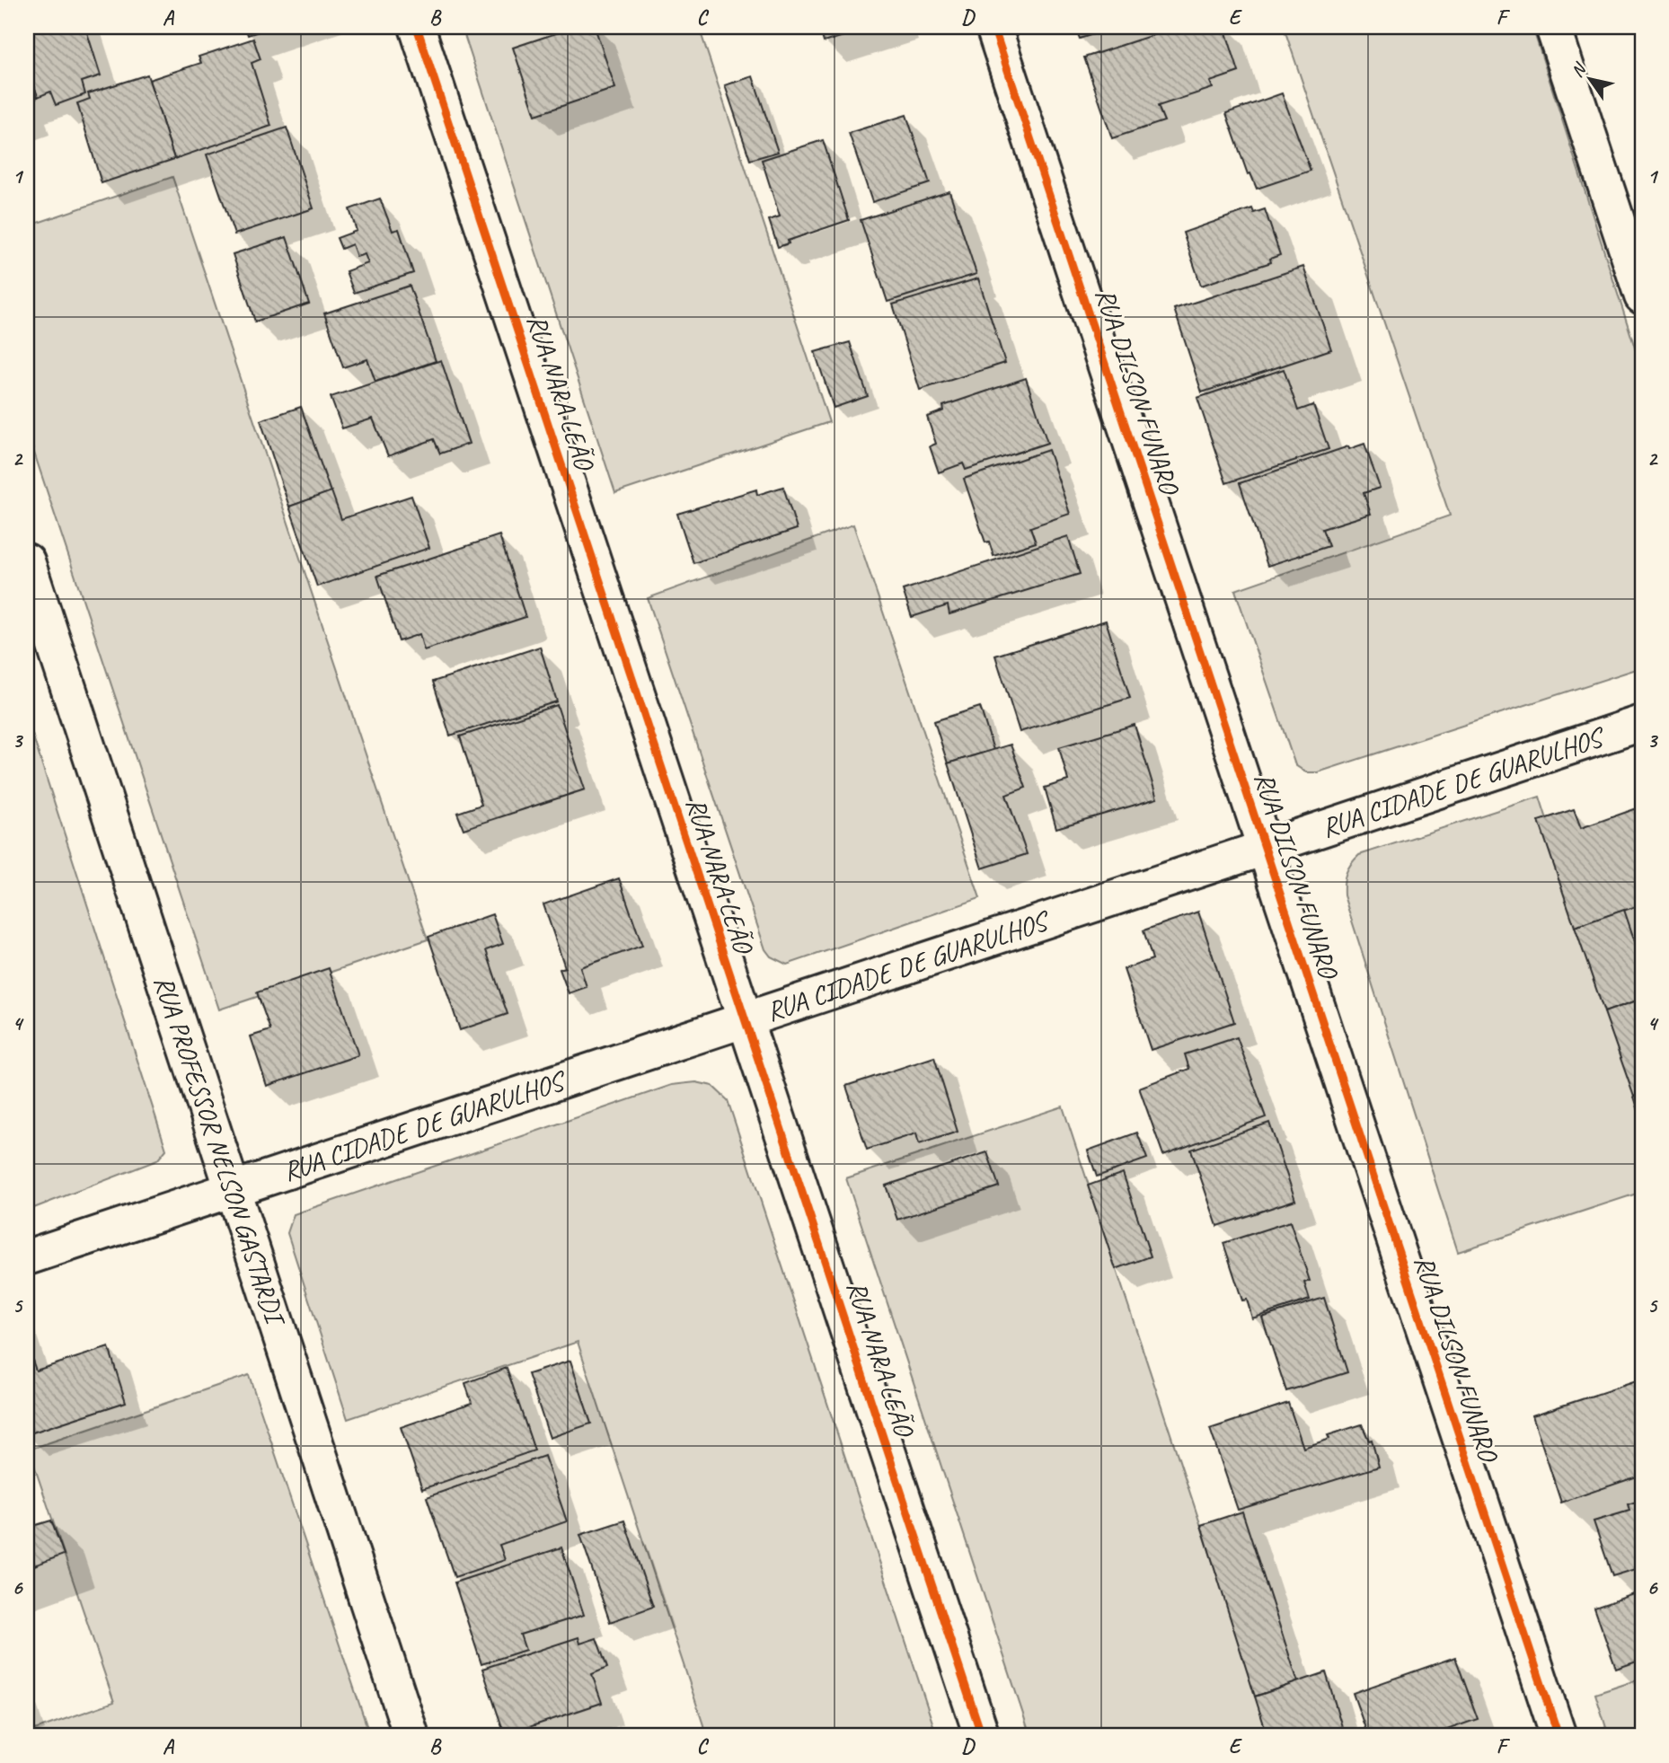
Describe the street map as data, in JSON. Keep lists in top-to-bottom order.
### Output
{
  "streets": {
    "street": [
      "RUA DILSON FUNARO",
      "RUA NARA LEÃO",
      "RUA CIDADE DE GUARULHOS",
      "RUA PROFESSOR NELSON GASTARDI"
    ]
  },
  "crossings": [
    ["RUA DILSON FUNARO", "RUA CIDADE DE GUARULHOS"],
    ["RUA NARA LEÃO", "RUA CIDADE DE GUARULHOS"],
    ["RUA CIDADE DE GUARULHOS", "RUA PROFESSOR NELSON GASTARDI"]
  ],
  "north": "top left",
  "grid": {
    "columns": [
      "A",
      "B",
      "C",
      "D",
      "E",
      "F"
    ],
    "rows": [
      "1",
      "2",
      "3",
      "4",
      "5",
      "6"
    ]
  }
}
